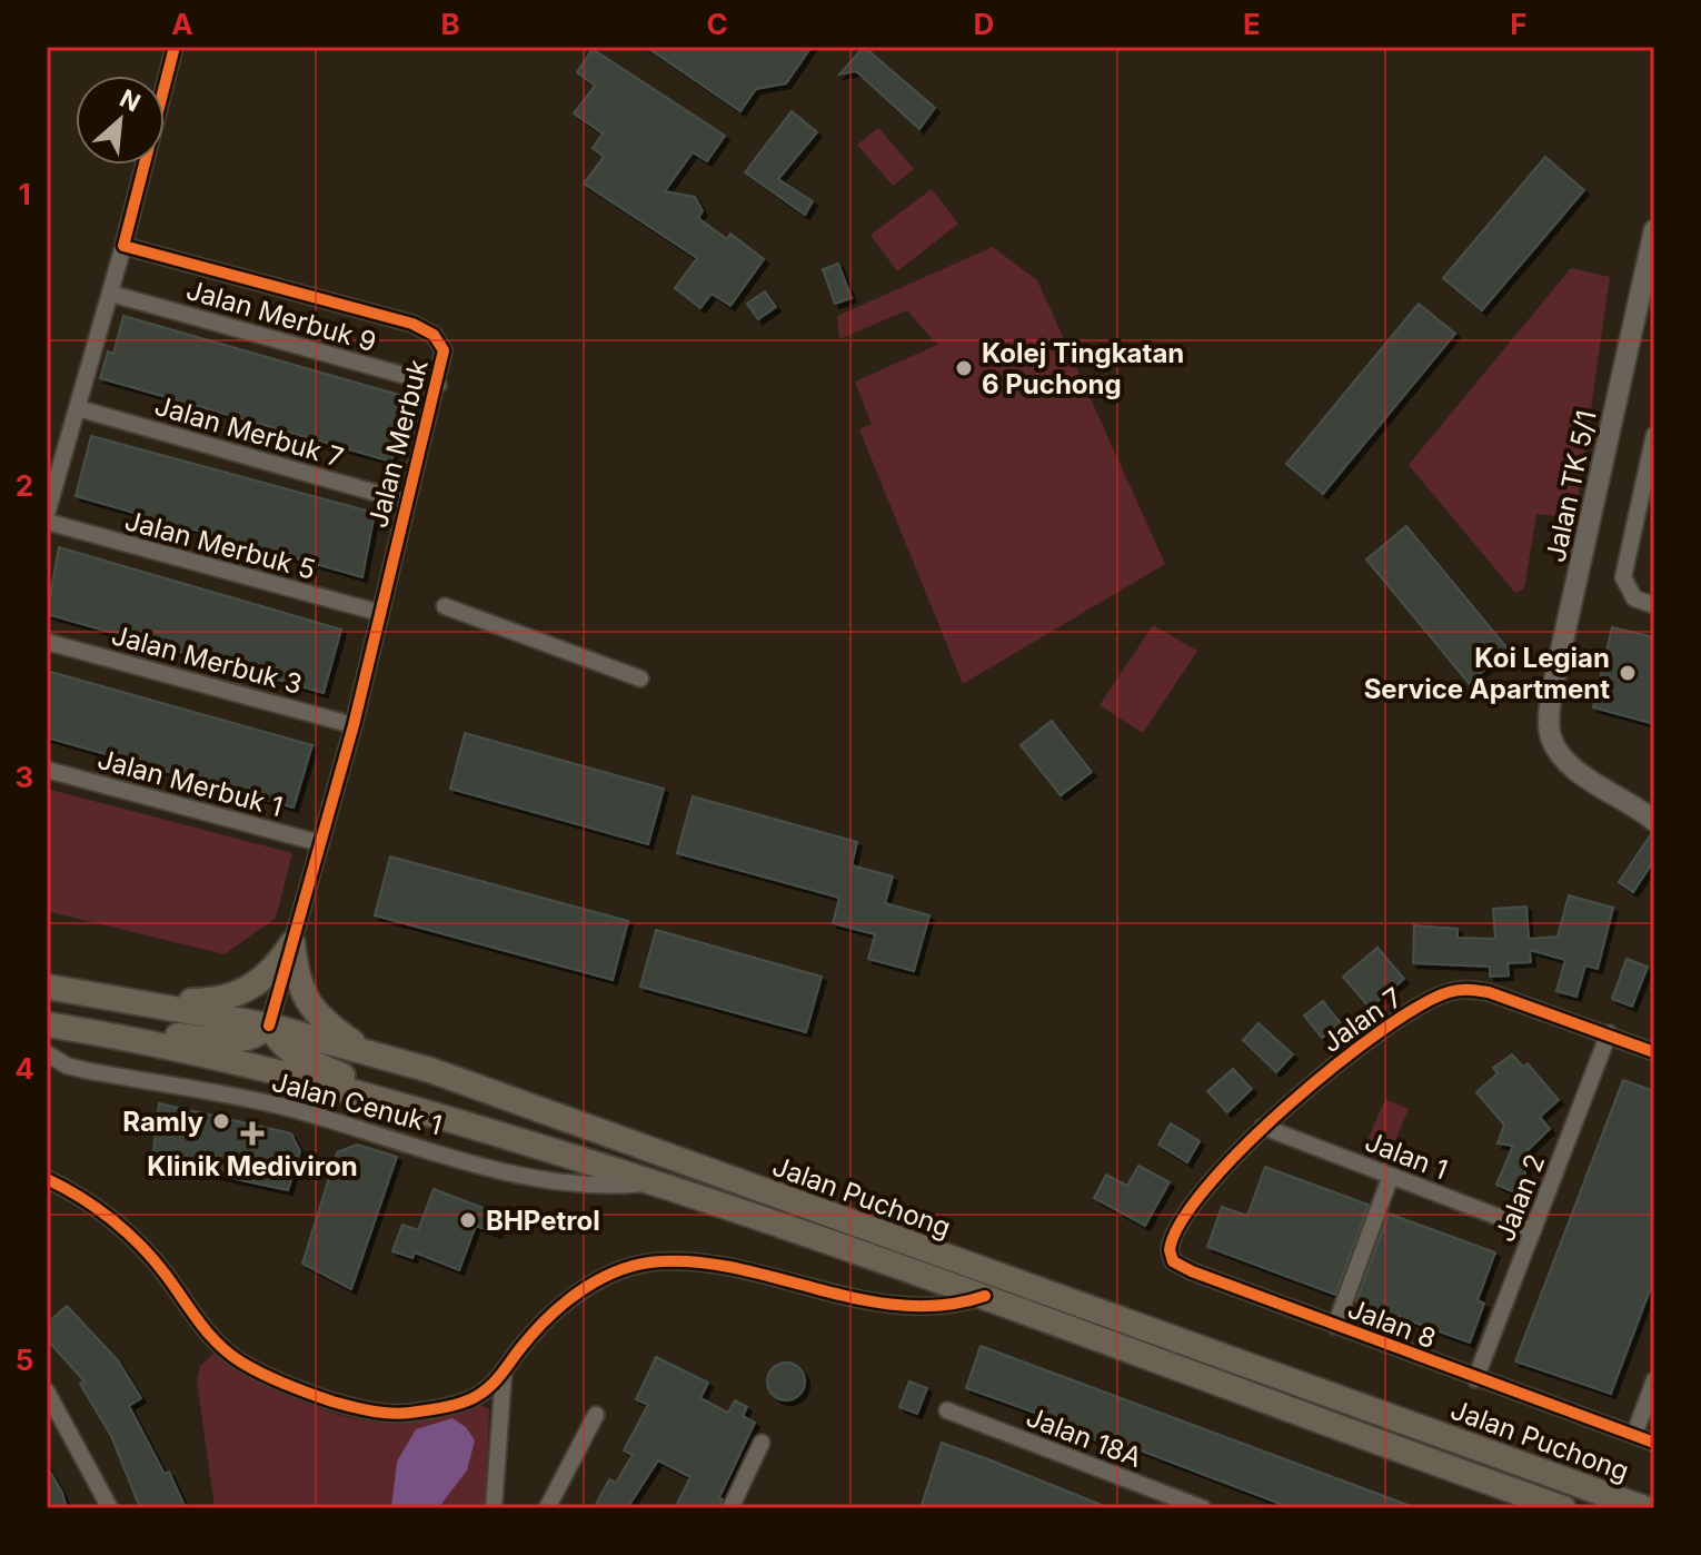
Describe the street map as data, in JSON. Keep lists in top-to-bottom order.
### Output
{
  "streets": {
    "main road": ["Jalan Puchong"],
    "street": [
      "Jalan Merbuk 9",
      "Jalan Merbuk 7",
      "Jalan Merbuk",
      "Jalan TK 5/1",
      "Jalan Merbuk 5",
      "Jalan Merbuk 3",
      "Jalan Merbuk 1",
      "Jalan 7",
      "Jalan Cenuk 1",
      "Jalan 1",
      "Jalan 2",
      "Jalan 8",
      "Jalan 18A"
    ]
  },
  "crossings": [
    ["Jalan Merbuk 9", "Jalan Merbuk"],
    ["Jalan Merbuk 7", "Jalan Merbuk"],
    ["Jalan Merbuk", "Jalan Merbuk 5"],
    ["Jalan Merbuk", "Jalan Merbuk 3"],
    ["Jalan Merbuk", "Jalan Merbuk 1"],
    ["Jalan Merbuk", "Jalan Puchong"],
    ["Jalan 7", "Jalan 1"],
    ["Jalan 7", "Jalan 2"],
    ["Jalan 7", "Jalan 8"],
    ["Jalan Cenuk 1", "Jalan Puchong"],
    ["Jalan 1", "Jalan 2"],
    ["Jalan 2", "Jalan 8"]
  ],
  "places": {
    "other": [
      "Kolej Tingkatan 6 Puchong",
      "Koi Legian Service Apartment",
      "Ramly",
      "BHPetrol"
    ],
    "health": ["Klinik Mediviron"]
  },
  "north": "top right",
  "grid": {
    "columns": [
      "A",
      "B",
      "C",
      "D",
      "E",
      "F"
    ],
    "rows": [
      "1",
      "2",
      "3",
      "4",
      "5"
    ]
  }
}
